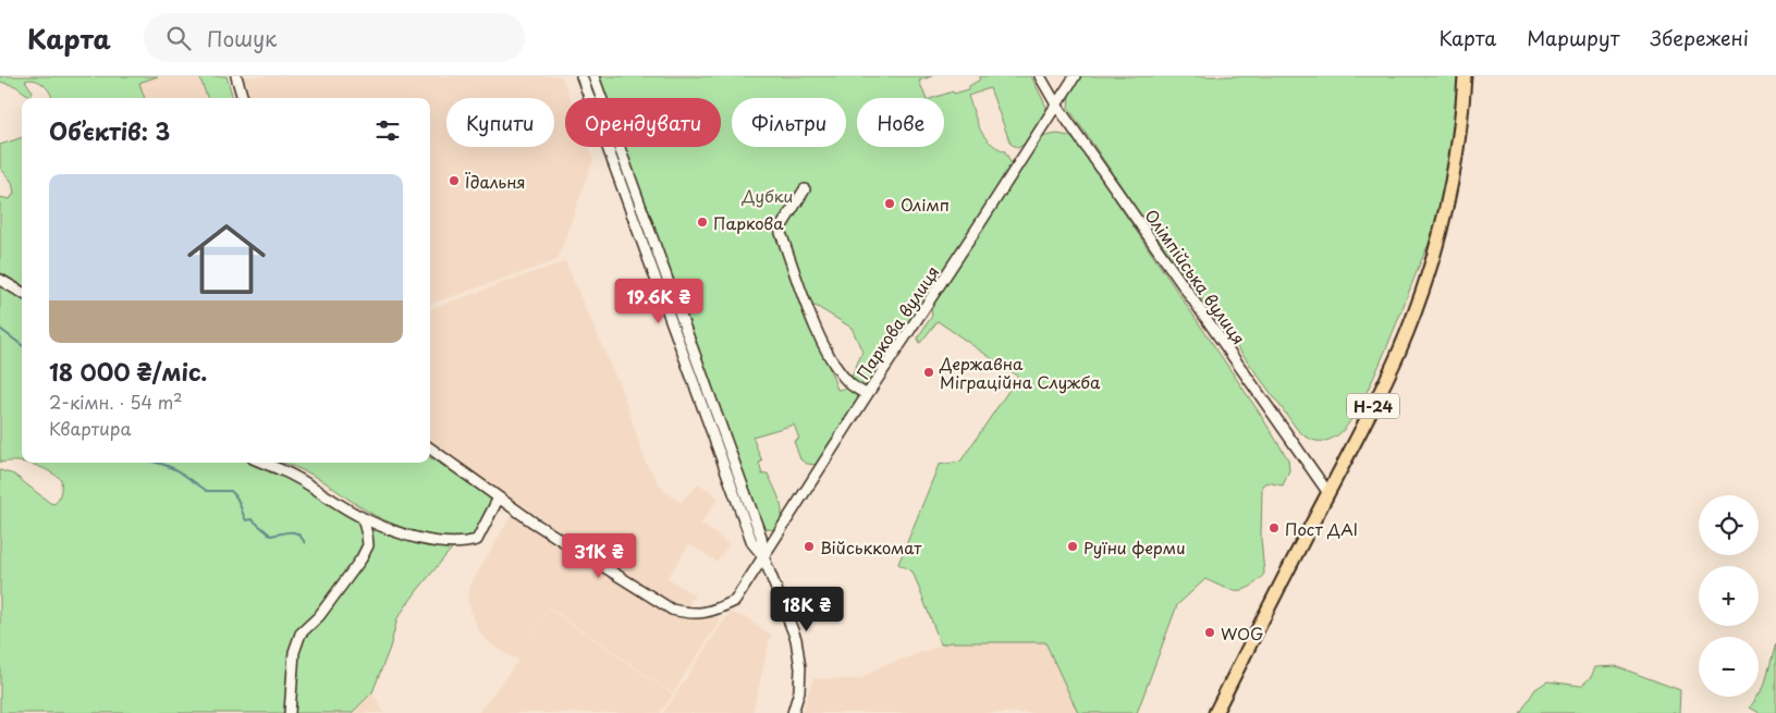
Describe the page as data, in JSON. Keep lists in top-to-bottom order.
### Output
{
  "streets": {
    "main road": ["Н-24"],
    "street": ["Олімпійська вулиця", "Паркова вулиця"]
  },
  "crossings": [
    ["Олімпійська вулиця", "Паркова вулиця"],
    ["Олімпійська вулиця", "Н-24"]
  ],
  "parks": ["Дубки"],
  "places": [
    "Їдальня",
    "Олімп",
    "Паркова",
    "Державна Міграційна Служба",
    "Пост ДАІ",
    "Військкомат",
    "Руїни ферми",
    "WOG"
  ],
  "page": {
    "header": "Карта",
    "search": "Пошук",
    "nav": ["Карта", "Маршрут", "Збережені"],
    "chip": [
      "Купити",
      "Орендувати",
      "Фільтри",
      "Нове"
    ],
    "heading": "Об’єктів: 3",
    "list": [
      {
        "name": "18 000 ₴/міс.",
        "note": "2-кімн. · 54 m² · Квартира"
      }
    ],
    "price": ["19.6K ₴", "31K ₴", "18K ₴"],
    "map_buttons": ["+", "−"]
  }
}
